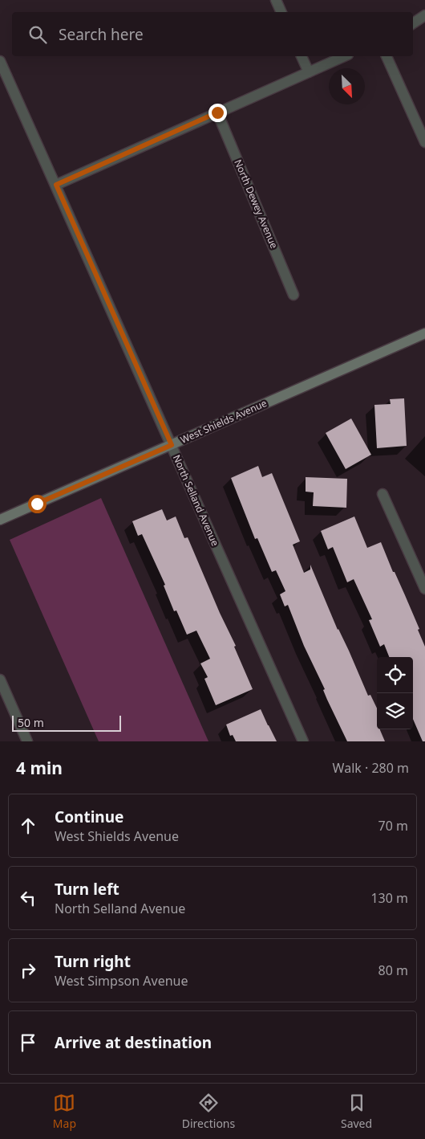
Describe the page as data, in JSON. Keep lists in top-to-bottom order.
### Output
{
  "streets": {
    "street": ["North Dewey Avenue", "West Shields Avenue", "North Selland Avenue"]
  },
  "crossings": [
    ["West Shields Avenue", "North Selland Avenue"]
  ],
  "scale_bar": "50 m",
  "north": "bottom right",
  "page": {
    "search": "Search here",
    "scale": "50 m",
    "heading": ["4 min", "Walk · 280 m"],
    "list": [
      ["Continue", "West Shields Avenue", "70 m"],
      ["Turn left", "North Selland Avenue", "130 m"],
      ["Turn right", "West Simpson Avenue", "80 m"],
      "Arrive at destination"
    ],
    "nav": ["Map", "Directions", "Saved"]
  }
}
